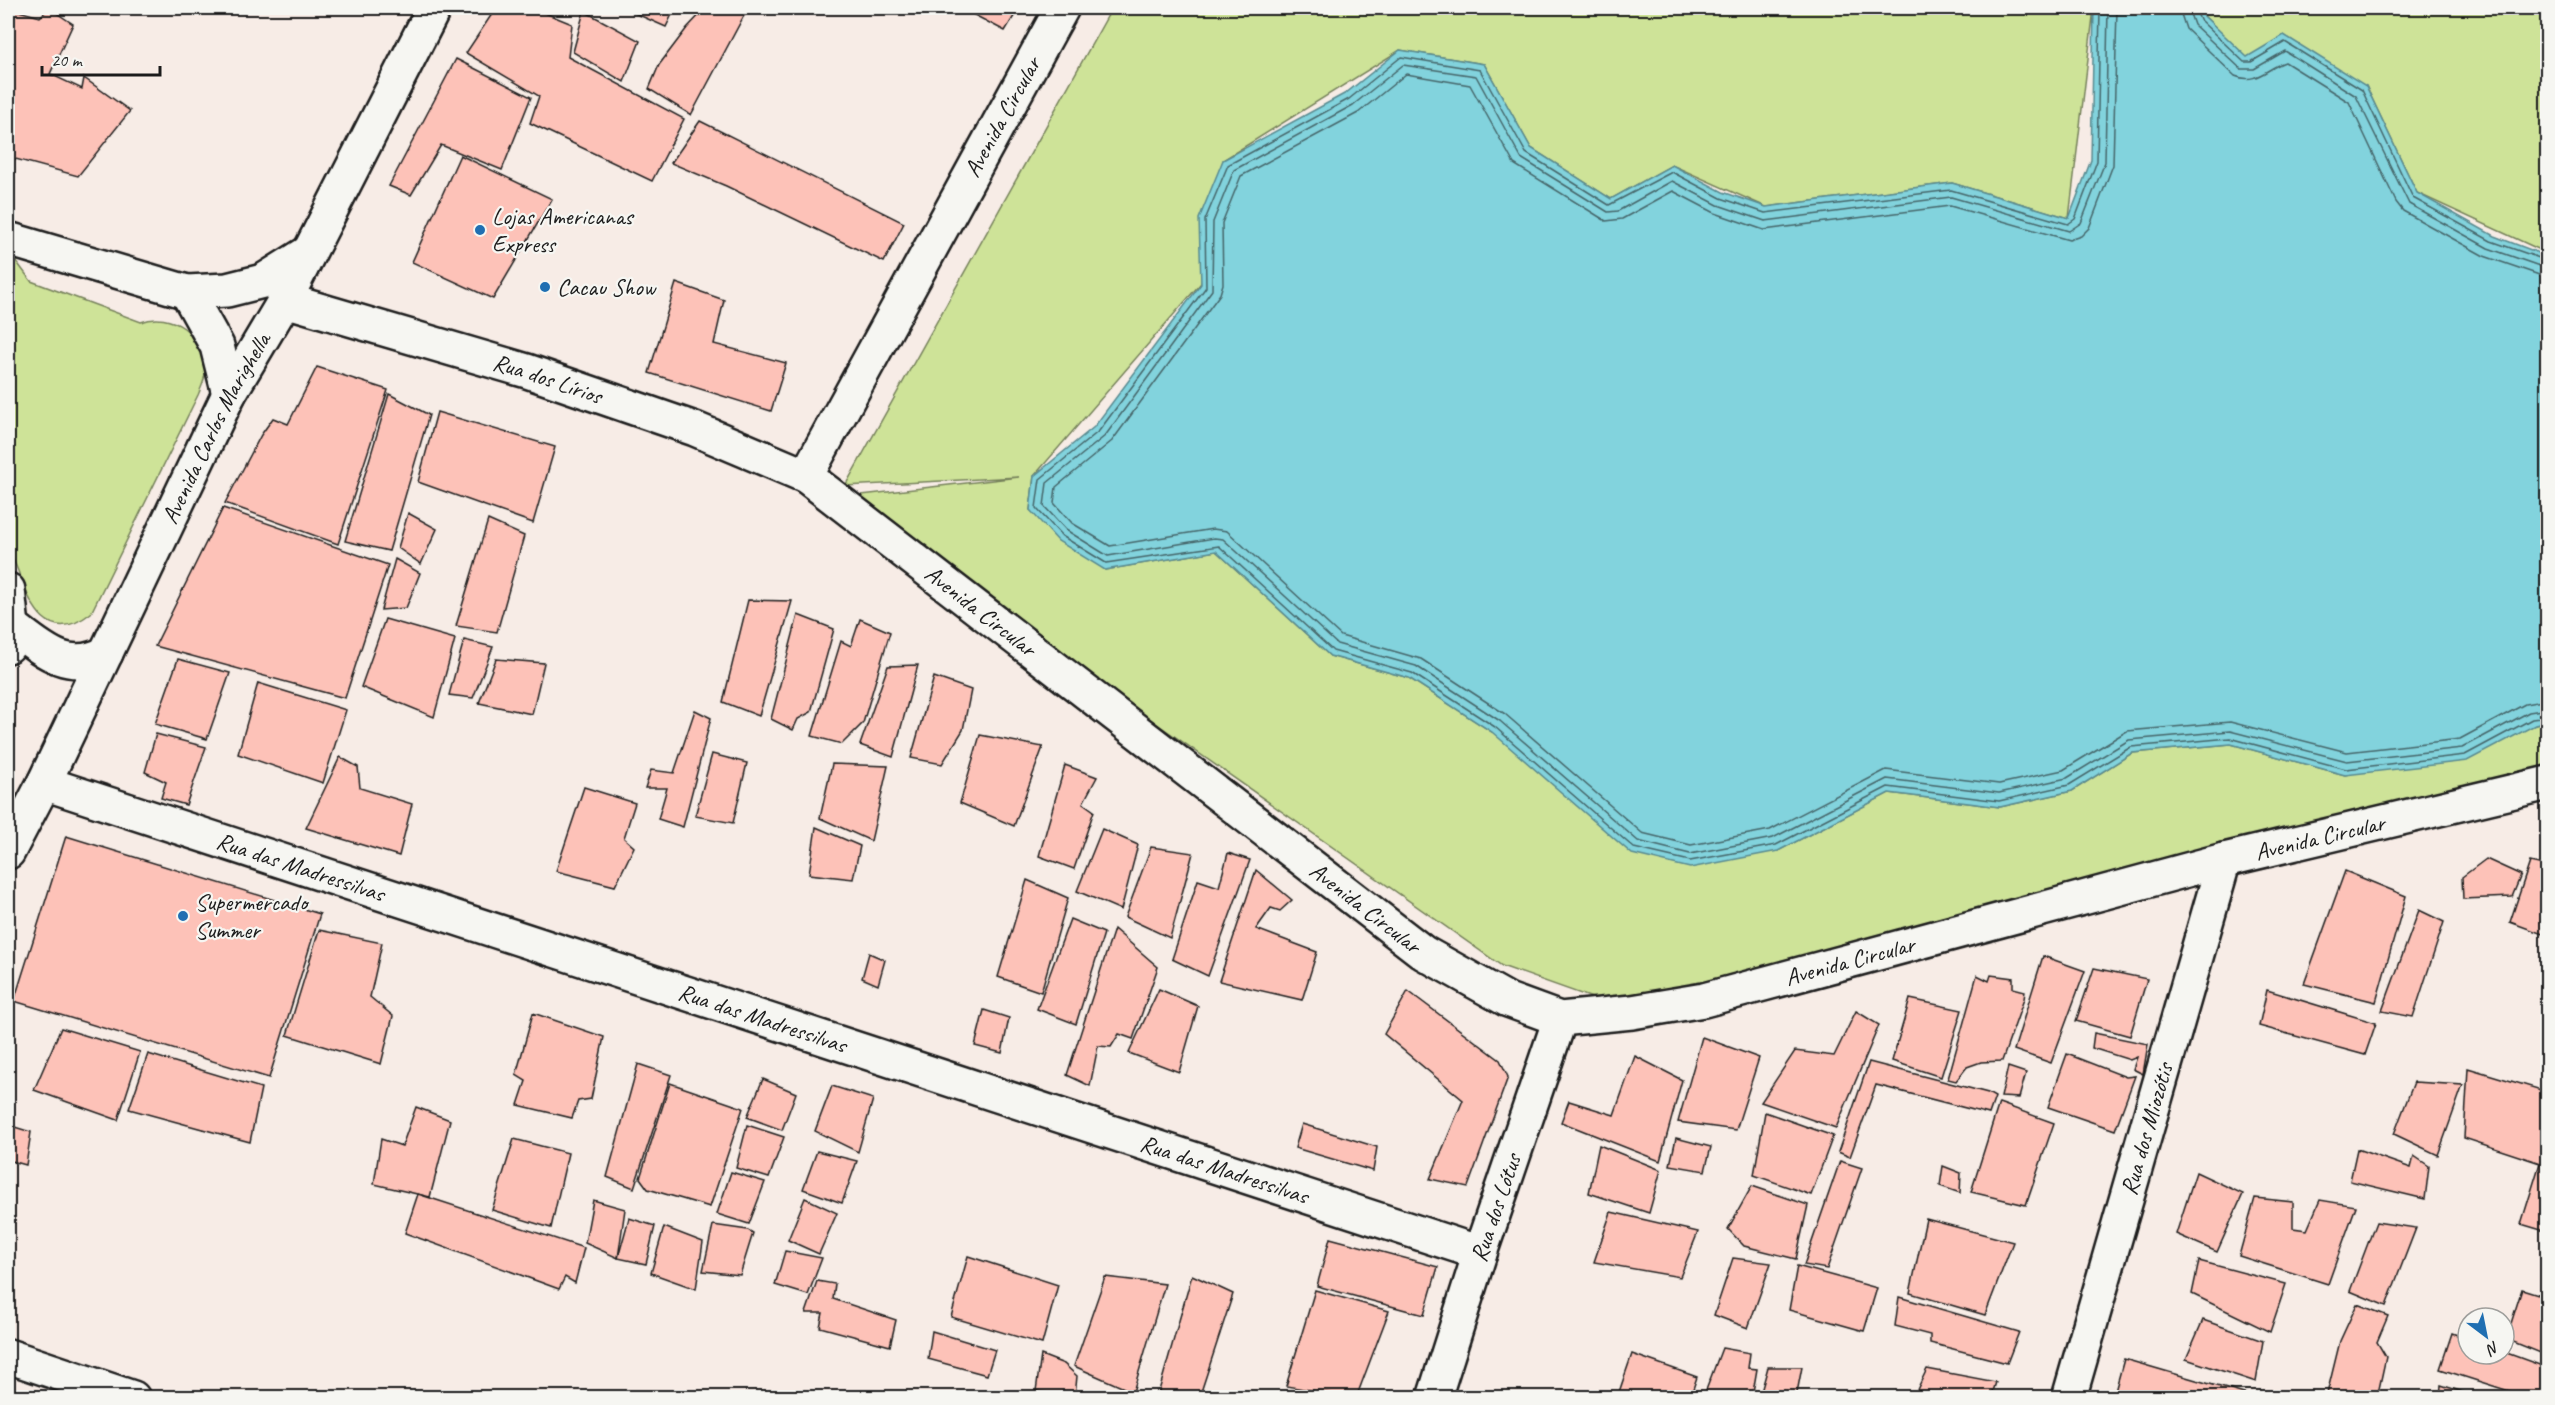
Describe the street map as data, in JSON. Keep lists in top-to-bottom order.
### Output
{
  "streets": {
    "street": [
      "Avenida Circular",
      "Rua dos Lírios",
      "Avenida Carlos Marighella",
      "Rua das Madressilvas",
      "Rua dos Miozótis",
      "Rua dos Lótus"
    ]
  },
  "crossings": [
    ["Avenida Circular", "Rua dos Lírios"],
    ["Avenida Circular", "Rua dos Miozótis"],
    ["Avenida Circular", "Rua dos Lótus"],
    ["Rua dos Lírios", "Avenida Carlos Marighella"],
    ["Avenida Carlos Marighella", "Rua das Madressilvas"],
    ["Rua das Madressilvas", "Rua dos Lótus"]
  ],
  "places": ["Lojas Americanas Express", "Cacau Show", "Supermercado Summer"],
  "scale_bar": "20 m",
  "north": "bottom right"
}
